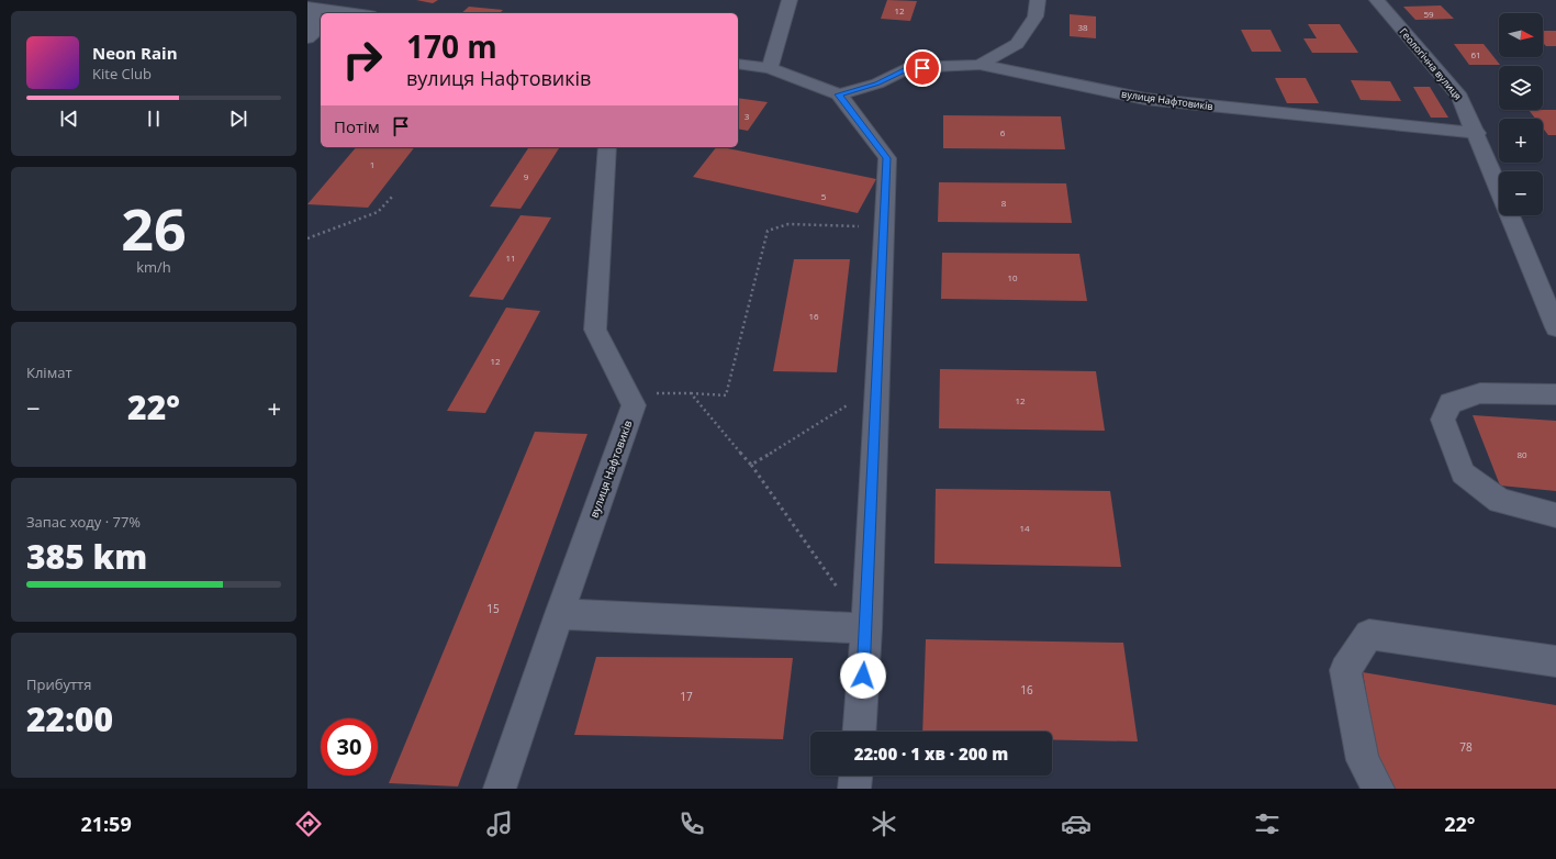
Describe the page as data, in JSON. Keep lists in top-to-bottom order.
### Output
{
  "streets": {
    "street": ["Геологічна вулиця", "вулиця Нафтовиків"]
  },
  "crossings": [
    ["Геологічна вулиця", "вулиця Нафтовиків"]
  ],
  "house_numbers": [
    "12",
    "59",
    "38",
    "61",
    "3",
    "6",
    "1",
    "9",
    "5",
    "8",
    "11",
    "10",
    "16",
    "12",
    "12",
    "80",
    "14",
    "15",
    "16",
    "17",
    "78"
  ],
  "north": "right",
  "page": {
    "map_buttons": ["+", "−"],
    "turn": ["170 m", "вулиця Нафтовиків"],
    "song": ["Neon Rain", "Kite Club"],
    "then": "Потім",
    "tile": [
      ["26", "km/h"],
      "Клімат",
      ["Запас ходу · 77%", "385 km"],
      ["Прибуття", "22:00"]
    ],
    "heat": ["−", "22°", "+"],
    "limit": "30",
    "trip": "22:00 · 1 хв · 200 m",
    "tabs": ["21:59", "22°"]
  }
}
